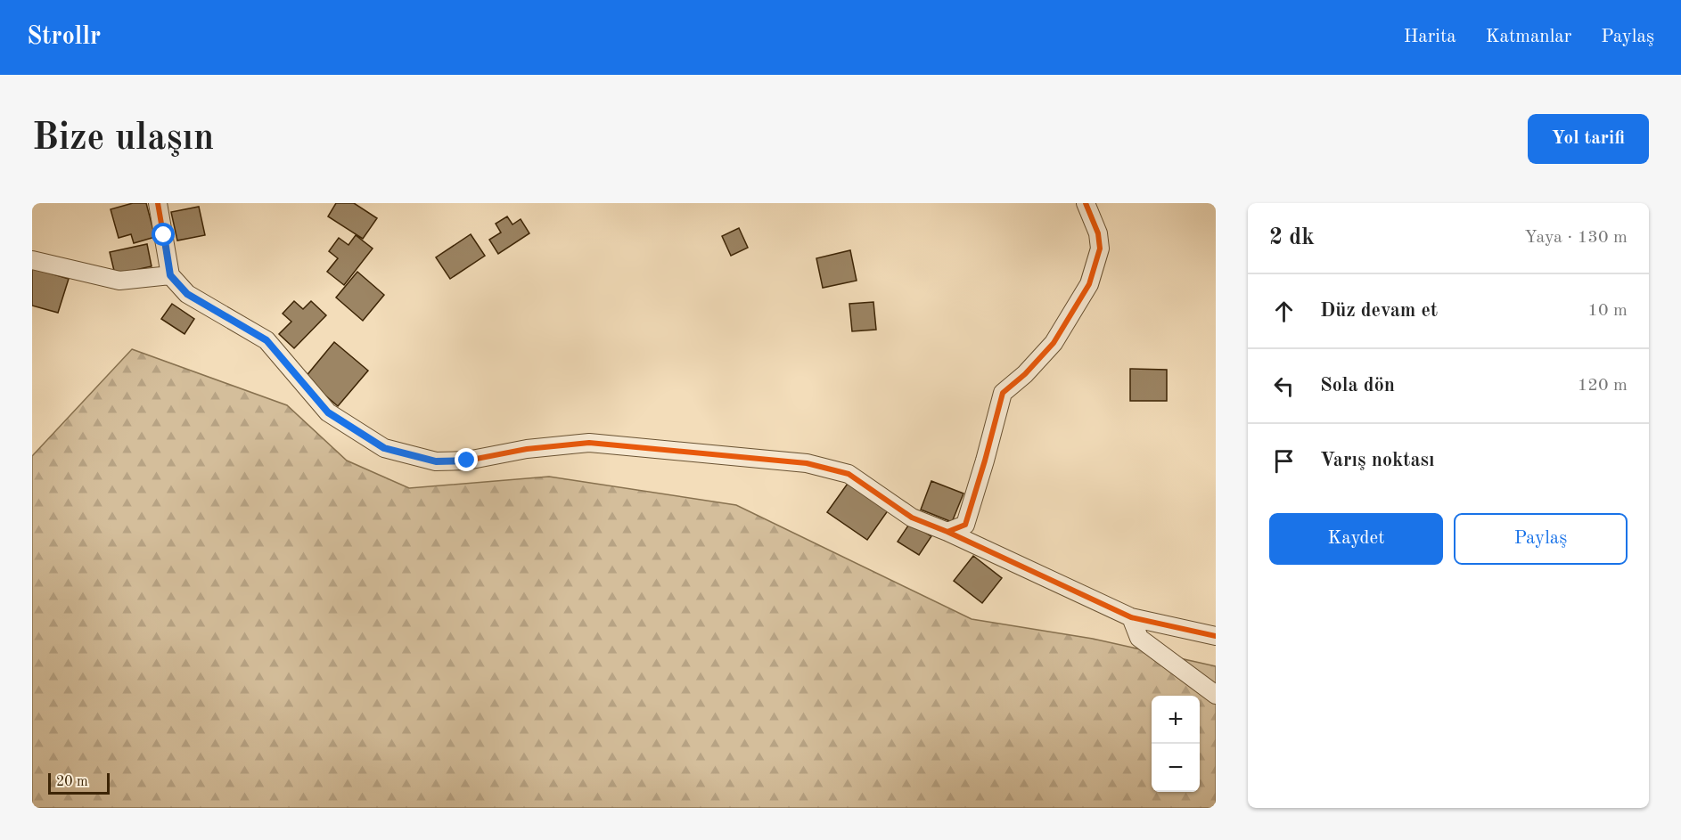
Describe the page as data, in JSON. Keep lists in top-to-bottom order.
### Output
{
  "scale_bar": "20 m",
  "page": {
    "header": "Strollr",
    "nav": ["Harita", "Katmanlar", "Paylaş"],
    "buttons": [
      "Yol tarifi",
      ["Kaydet", "Paylaş"]
    ],
    "title": "Bize ulaşın",
    "heading": ["2 dk", "Yaya · 130 m"],
    "list": [
      ["Düz devam et", "10 m"],
      ["Sola dön", "120 m"],
      "Varış noktası"
    ],
    "map_buttons": ["+", "−"],
    "scale": "20 m"
  }
}
